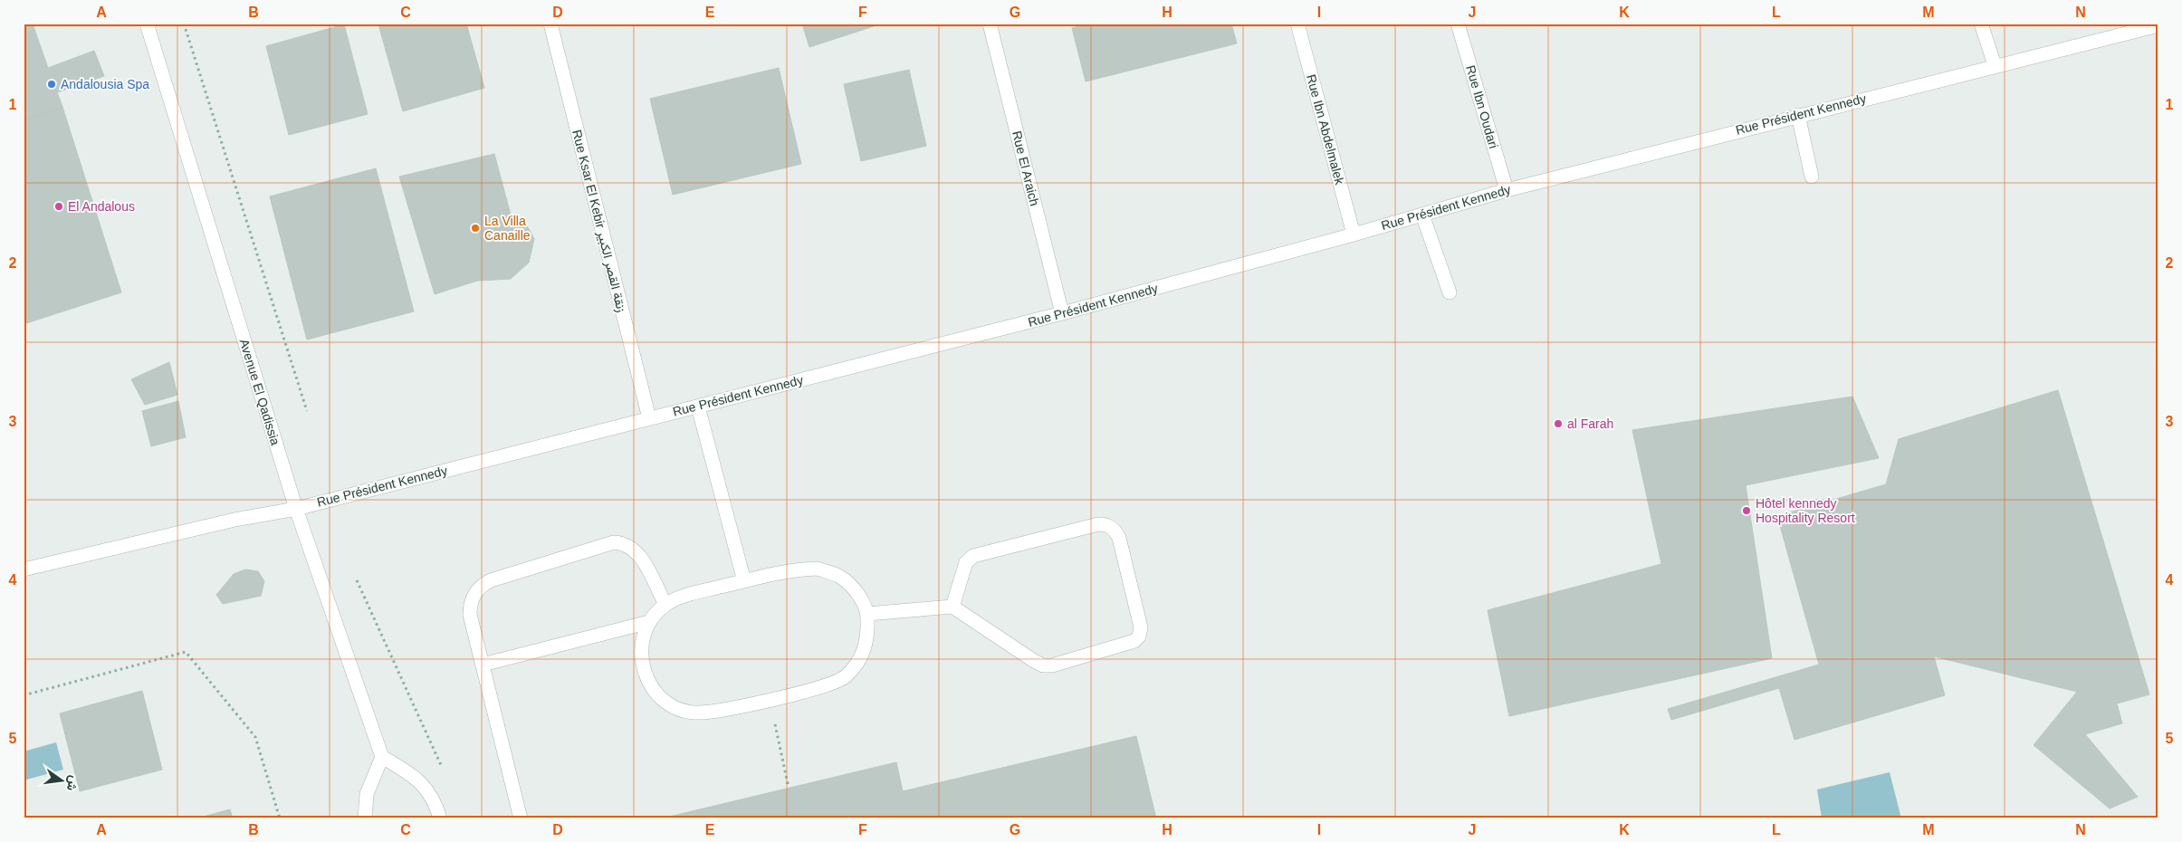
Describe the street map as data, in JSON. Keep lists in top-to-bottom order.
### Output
{
  "streets": {
    "street": [
      "Rue Ibn Oudari",
      "Rue Président Kennedy",
      "Rue Ibn Abdelmalek",
      "Rue El Araich",
      "Rue Ksar El Kebir زنقة القصر الكبير",
      "Avenue El Qadissia"
    ]
  },
  "crossings": [
    ["Rue Ibn Oudari", "Rue Président Kennedy"],
    ["Rue Président Kennedy", "Rue Ibn Abdelmalek"],
    ["Rue Président Kennedy", "Rue El Araich"],
    ["Rue Président Kennedy", "Rue Ksar El Kebir زنقة القصر الكبير"],
    ["Rue Président Kennedy", "Avenue El Qadissia"]
  ],
  "places": [
    "Andalousia Spa",
    "El Andalous",
    "La Villa Canaille",
    "al Farah",
    "Hôtel kennedy Hospitality Resort"
  ],
  "north": "right",
  "grid": {
    "columns": [
      "A",
      "B",
      "C",
      "D",
      "E",
      "F",
      "G",
      "H",
      "I",
      "J",
      "K",
      "L",
      "M",
      "N"
    ],
    "rows": [
      "1",
      "2",
      "3",
      "4",
      "5"
    ]
  }
}
